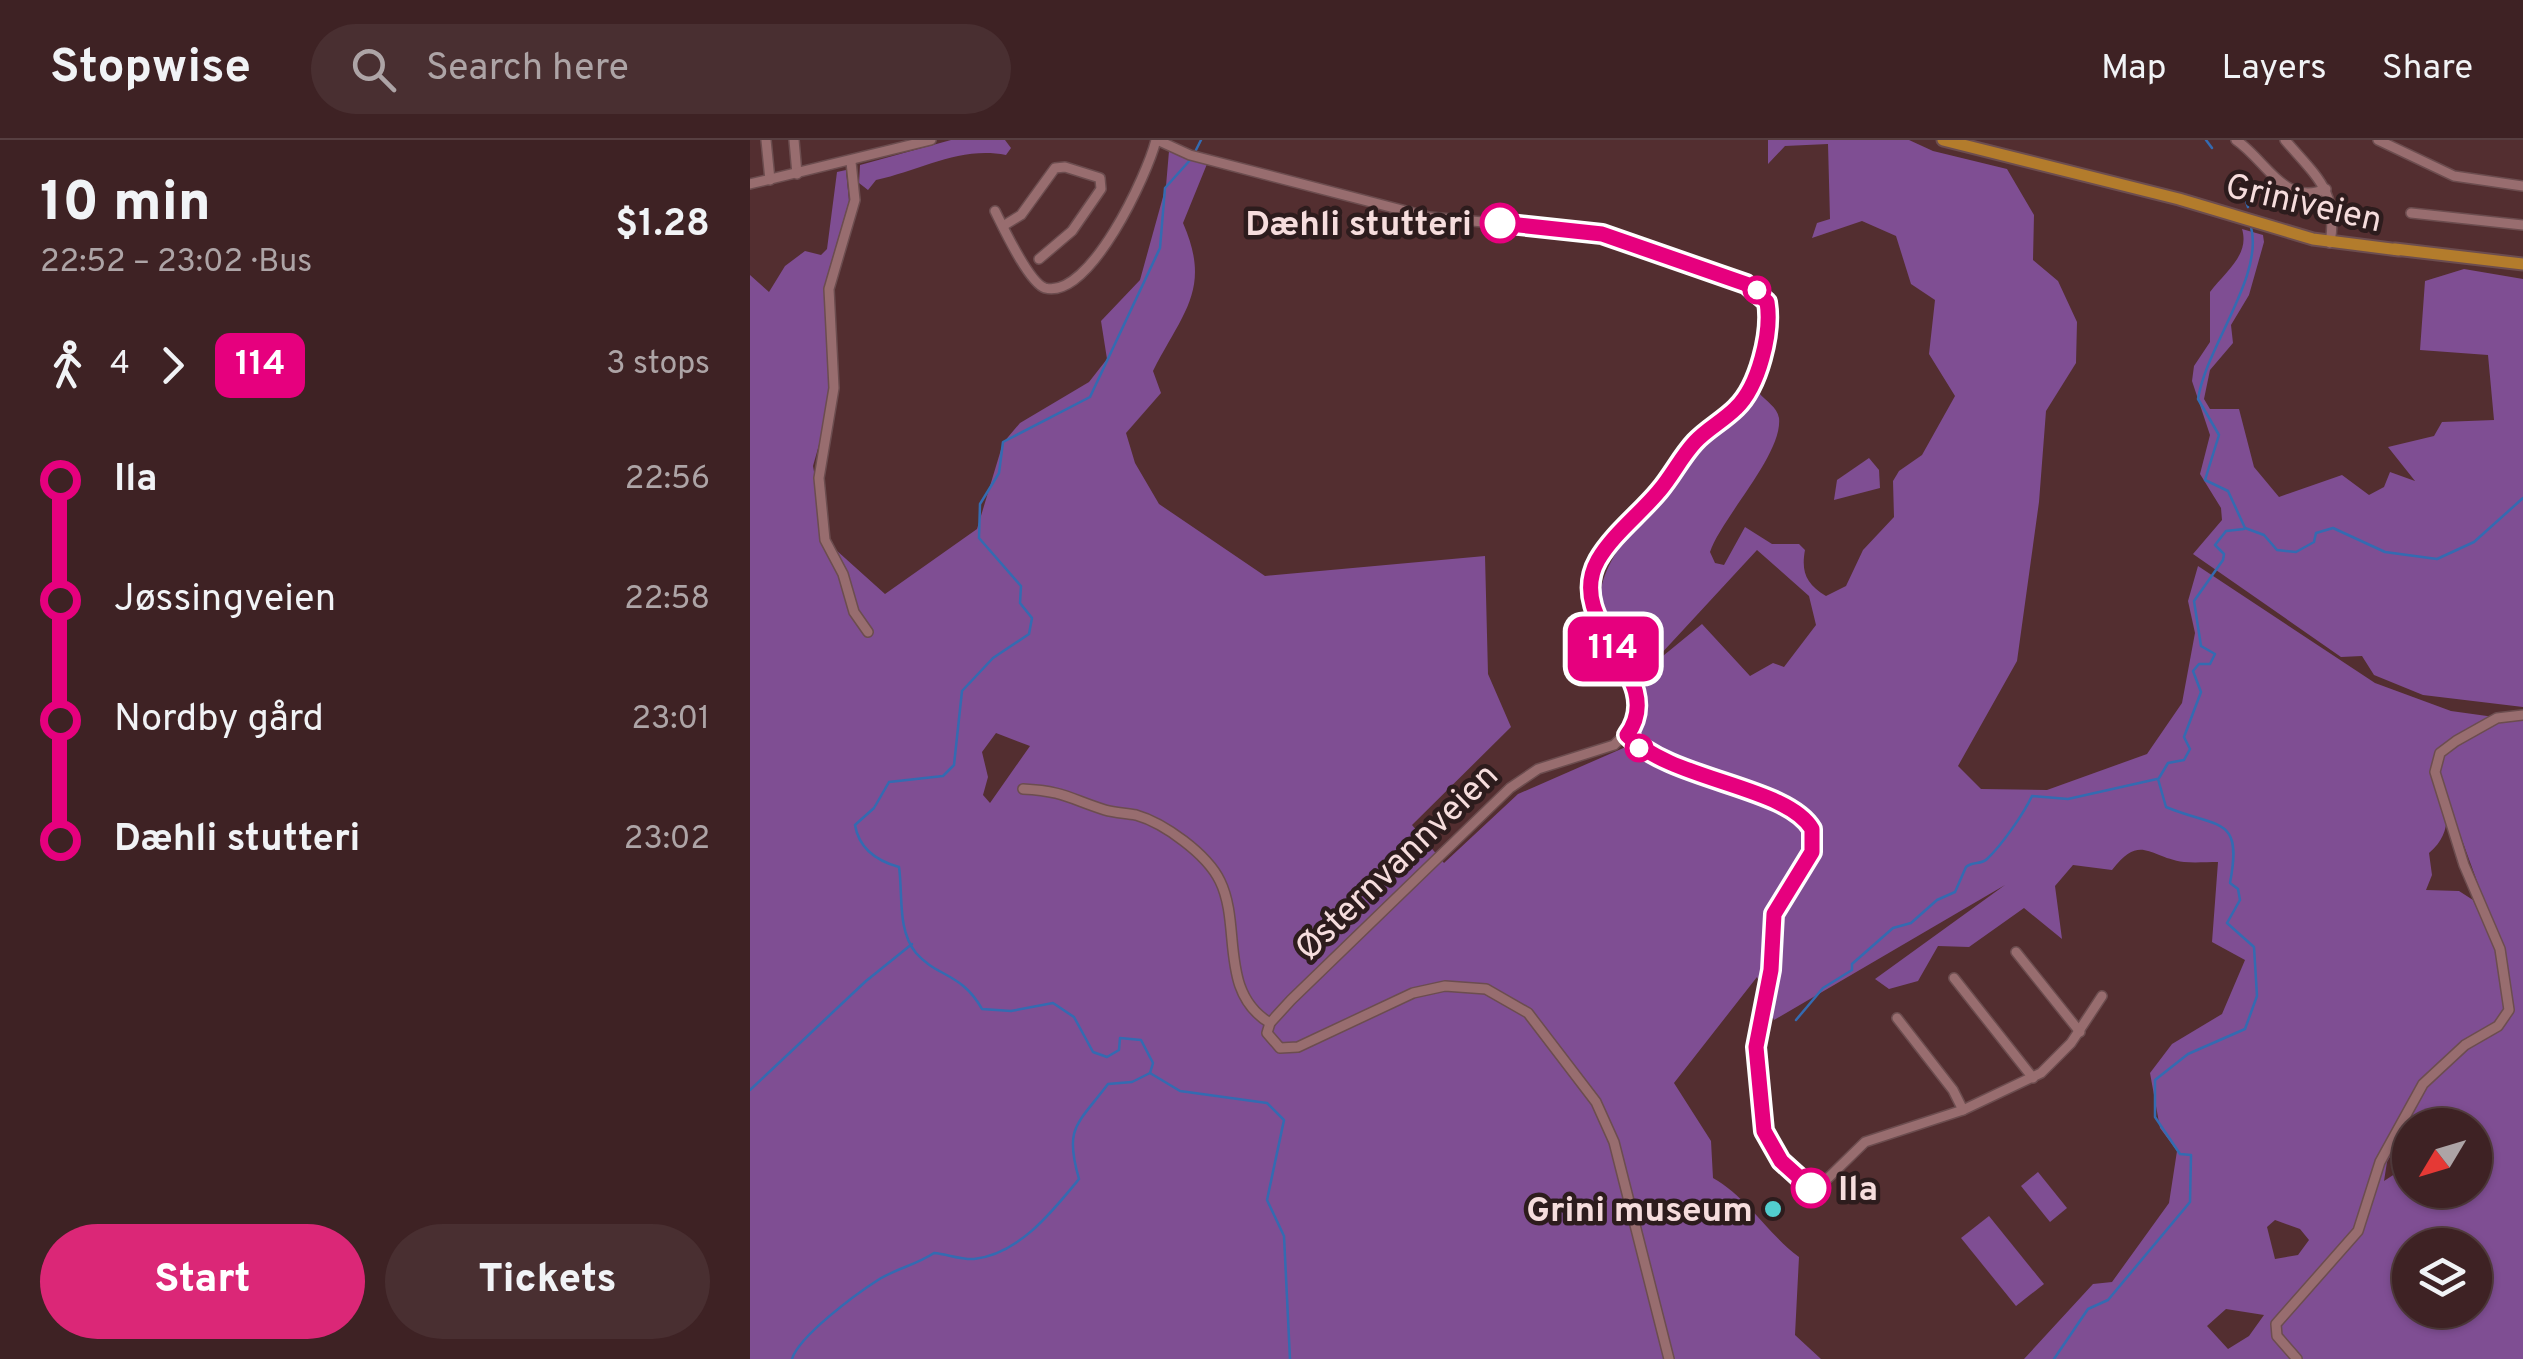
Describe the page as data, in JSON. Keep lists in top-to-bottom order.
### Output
{
  "streets": {
    "main road": ["Griniveien"],
    "street": ["Østernvannveien"]
  },
  "places": ["Dæhli stutteri", "Ila", "Grini museum"],
  "lines": ["bus line 114"],
  "north": "bottom left",
  "page": {
    "header": "Stopwise",
    "search": "Search here",
    "nav": ["Map", "Layers", "Share"],
    "heading": ["10 min", "22:52 – 23:02 · Bus", "$1.28"],
    "on_map": "114",
    "legs": ["4", "114", "3 stops"],
    "list": [
      {
        "name": "Ila",
        "value": "22:56"
      },
      {
        "name": "Jøssingveien",
        "value": "22:58"
      },
      {
        "name": "Nordby gård",
        "value": "23:01"
      },
      {
        "name": "Dæhli stutteri",
        "value": "23:02"
      }
    ],
    "buttons": ["Start", "Tickets"]
  }
}
